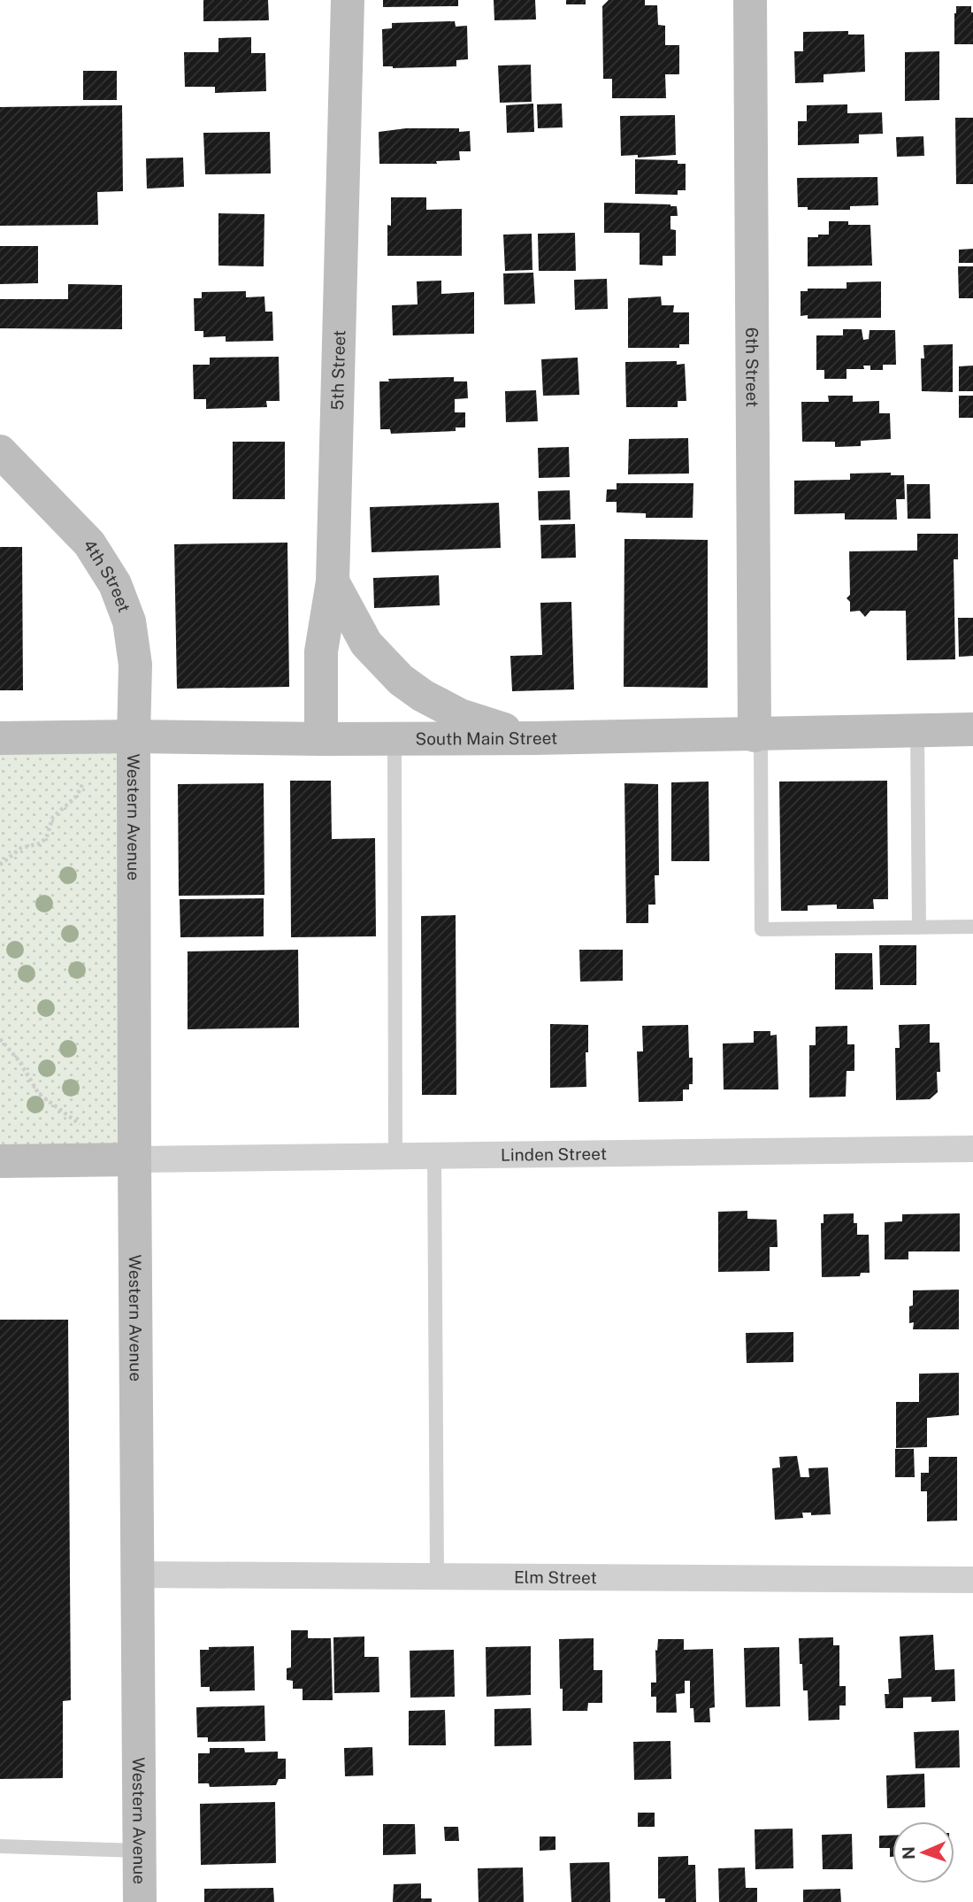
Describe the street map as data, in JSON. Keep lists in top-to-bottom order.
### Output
{
  "streets": {
    "main road": [
      "6th Street",
      "5th Street",
      "4th Street",
      "South Main Street",
      "Western Avenue"
    ],
    "street": ["Linden Street", "Elm Street"]
  },
  "crossings": [
    ["6th Street", "South Main Street"],
    ["5th Street", "South Main Street"],
    ["4th Street", "South Main Street"],
    ["4th Street", "Western Avenue"],
    ["South Main Street", "Western Avenue"],
    ["Western Avenue", "Linden Street"],
    ["Western Avenue", "Elm Street"]
  ],
  "north": "left"
}
